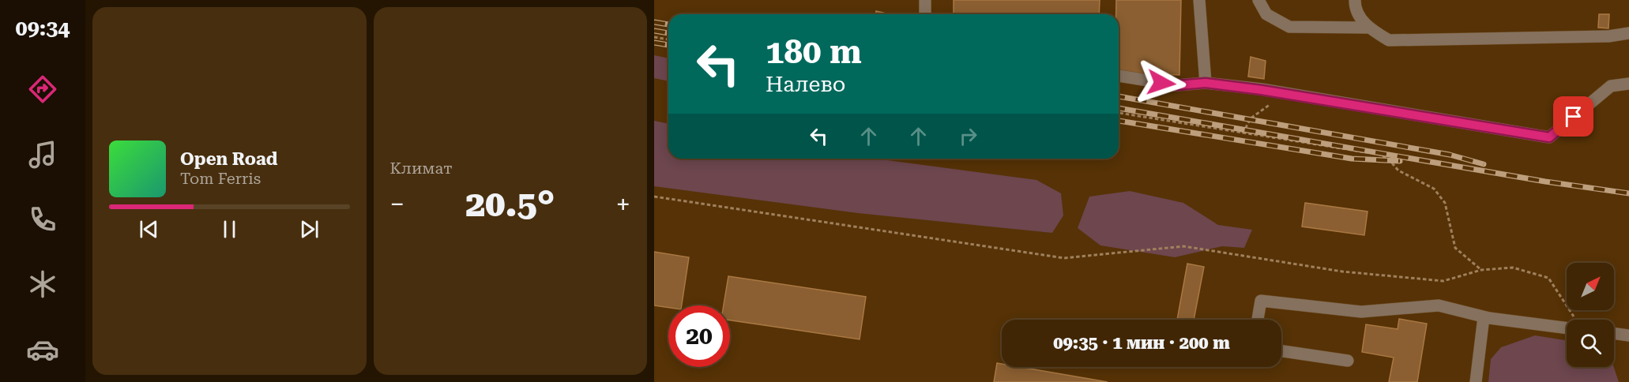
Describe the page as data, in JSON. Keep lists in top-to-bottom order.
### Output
{
  "north": "top right",
  "page": {
    "tabs": "09:34",
    "tile": "Климат",
    "turn": ["180 m", "Налево"],
    "song": ["Open Road", "Tom Ferris"],
    "heat": ["−", "20.5°", "+"],
    "limit": "20",
    "trip": "09:35 · 1 мин · 200 m"
  }
}
